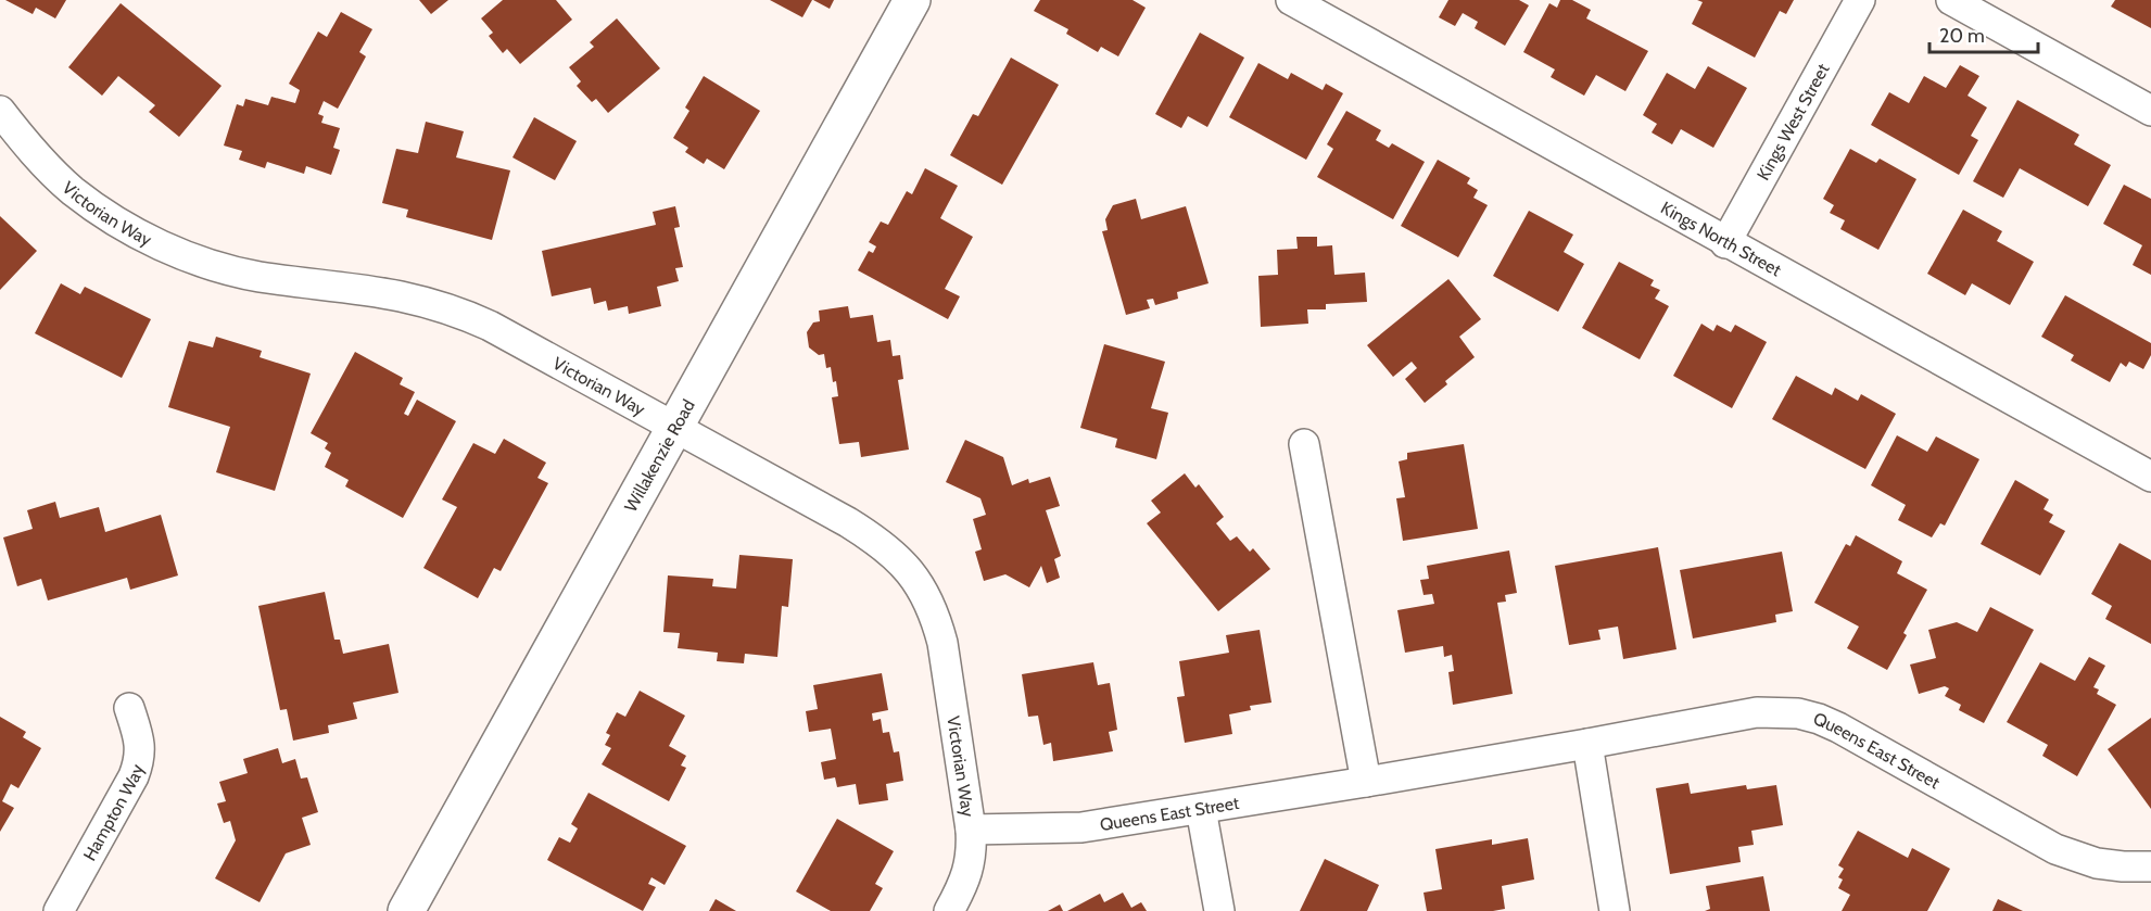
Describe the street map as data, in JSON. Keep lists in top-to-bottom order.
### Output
{
  "streets": {
    "street": [
      "Kings West Street",
      "Victorian Way",
      "Kings North Street",
      "Willakenzie Road",
      "Queens East Street",
      "Hampton Way"
    ]
  },
  "crossings": [
    ["Kings West Street", "Kings North Street"],
    ["Victorian Way", "Willakenzie Road"],
    ["Victorian Way", "Queens East Street"]
  ],
  "scale_bar": "20 m"
}
